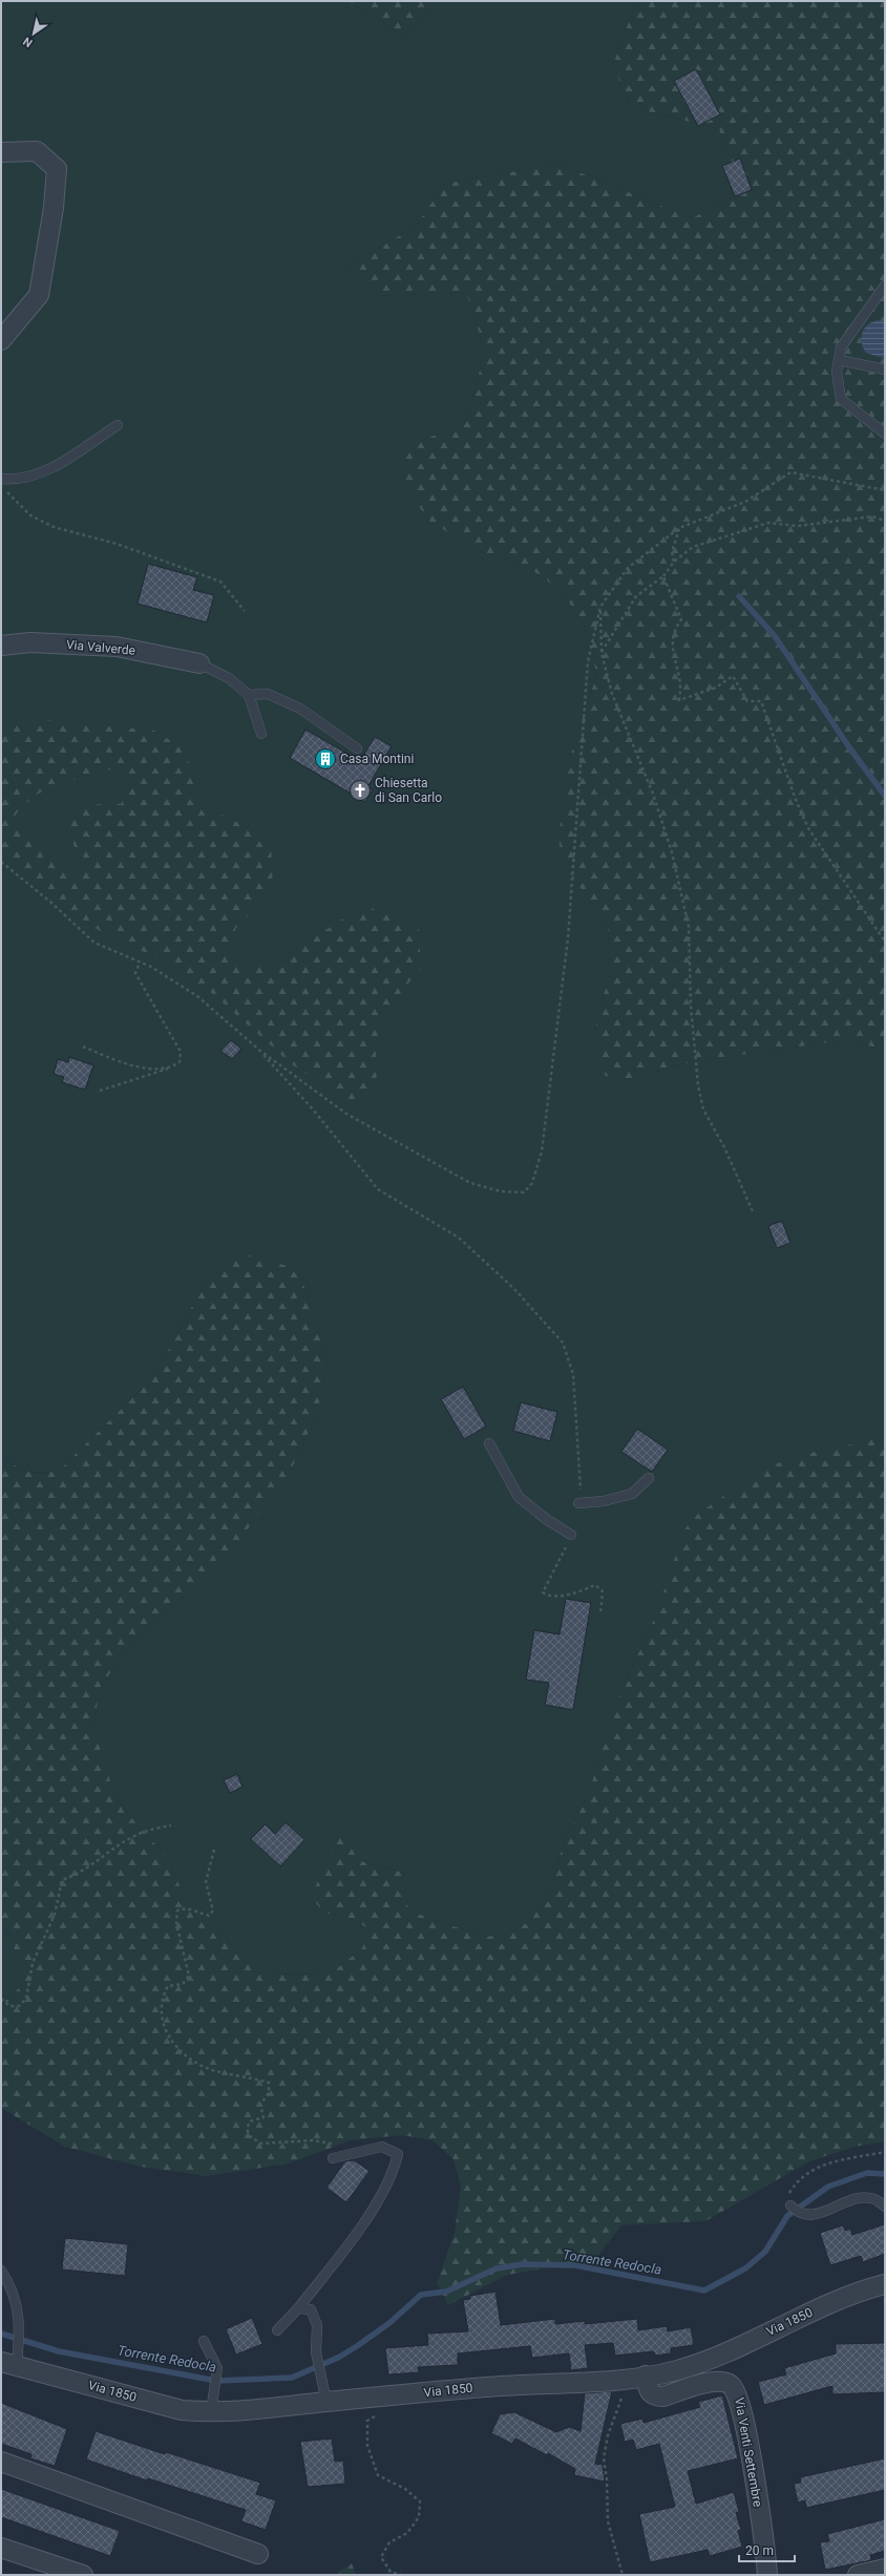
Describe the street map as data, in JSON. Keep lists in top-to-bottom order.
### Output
{
  "streets": {
    "street": ["Via Valverde", "Via 1850", "Via Venti Settembre"]
  },
  "crossings": [
    ["Via 1850", "Via Venti Settembre"]
  ],
  "water": ["Torrente Redocla"],
  "places": {
    "building": ["Casa Montini"],
    "church": ["Chiesetta di San Carlo"]
  },
  "scale_bar": "20 m",
  "north": "bottom left"
}
